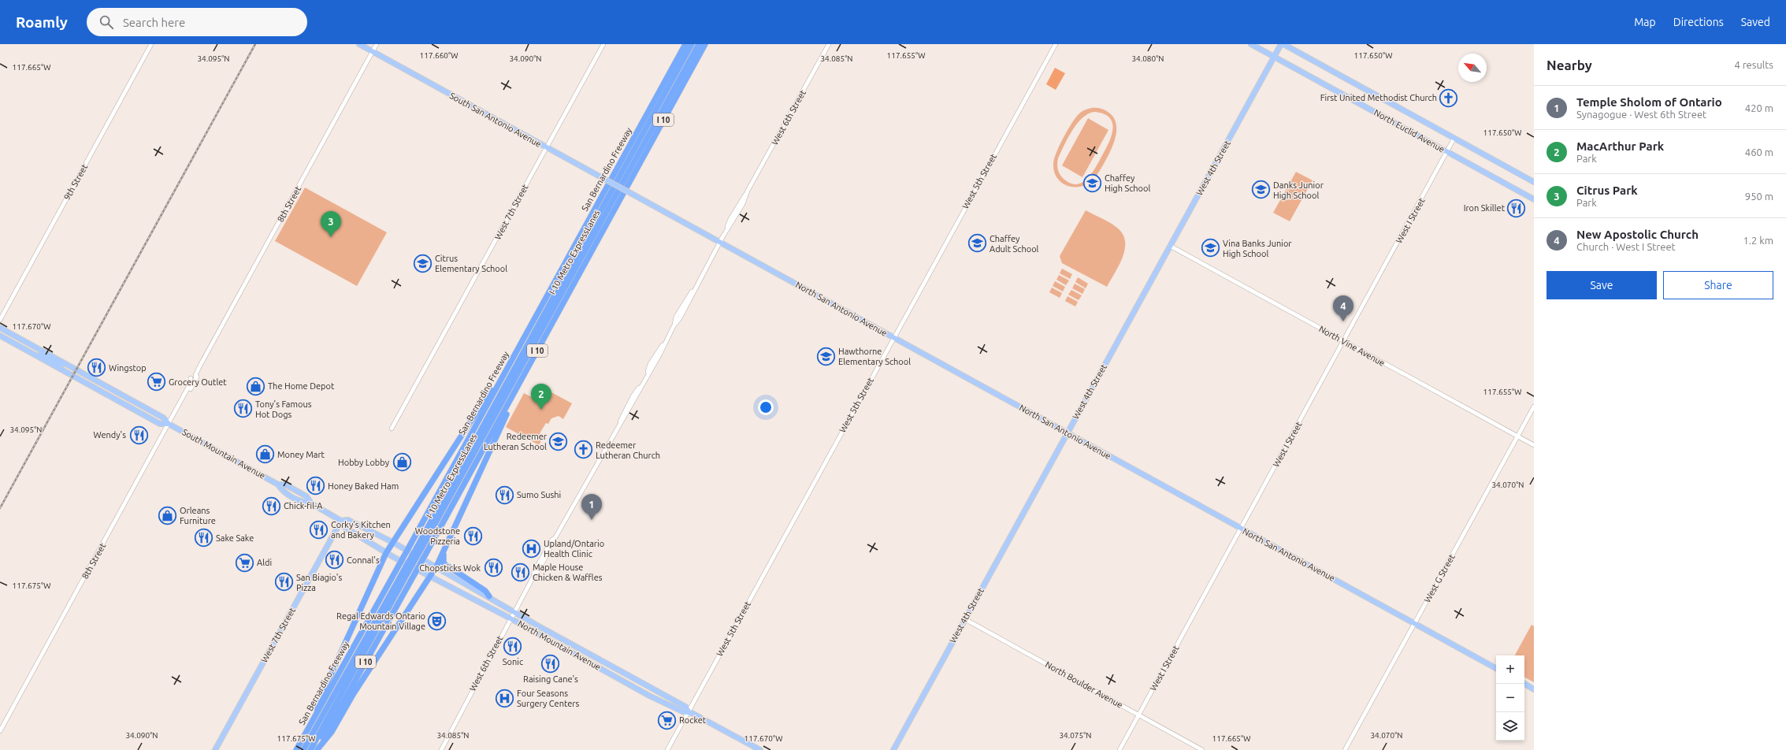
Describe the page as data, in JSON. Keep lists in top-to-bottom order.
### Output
{
  "streets": {
    "highway": ["I 10", "San Bernardino Freeway", "I-10 Metro ExpressLanes"],
    "main road": [
      "South San Antonio Avenue",
      "North Euclid Avenue",
      "West 4th Street",
      "West 7th Street",
      "North San Antonio Avenue",
      "South Mountain Avenue",
      "North Mountain Avenue"
    ],
    "street": [
      "West 6th Street",
      "West 5th Street",
      "9th Street",
      "8th Street",
      "West I Street",
      "North Vine Avenue",
      "West G Street",
      "North Boulder Avenue"
    ]
  },
  "crossings": [
    ["West 6th Street", "North San Antonio Avenue"],
    ["West 6th Street", "North Mountain Avenue"],
    ["South San Antonio Avenue", "8th Street"],
    ["South San Antonio Avenue", "West 7th Street"],
    ["South San Antonio Avenue", "North San Antonio Avenue"],
    ["North Euclid Avenue", "West 4th Street"],
    ["North Euclid Avenue", "West I Street"],
    ["West 4th Street", "North San Antonio Avenue"],
    ["West 4th Street", "North Vine Avenue"],
    ["West 4th Street", "North Boulder Avenue"],
    ["West 5th Street", "North San Antonio Avenue"],
    ["West 5th Street", "North Mountain Avenue"],
    ["8th Street", "South Mountain Avenue"],
    ["West 7th Street", "South Mountain Avenue"],
    ["West I Street", "North San Antonio Avenue"],
    ["West I Street", "North Vine Avenue"],
    ["West I Street", "North Boulder Avenue"],
    ["North San Antonio Avenue", "West G Street"],
    ["North Vine Avenue", "West G Street"],
    ["South Mountain Avenue", "North Mountain Avenue"]
  ],
  "places": {
    "church": ["First United Methodist Church", "Redeemer Lutheran Church"],
    "school or university": [
      "Chaffey High School",
      "Danks Junior High School",
      "Chaffey Adult School",
      "Vina Banks Junior High School",
      "Citrus Elementary School",
      "Hawthorne Elementary School",
      "Redeemer Lutheran School"
    ],
    "restaurant": [
      "Iron Skillet",
      "Wingstop",
      "Tony's Famous Hot Dogs",
      "Wendy's",
      "Honey Baked Ham",
      "Sumo Sushi",
      "Chick-fil-A",
      "Corky's Kitchen and Bakery",
      "Woodstone Pizzeria",
      "Sake Sake",
      "Connal's",
      "Chopsticks Wok",
      "Maple House Chicken & Waffles",
      "San Biagio's Pizza",
      "Sonic",
      "Raising Cane's"
    ],
    "supermarket": ["Grocery Outlet", "Aldi", "Rocket"],
    "shop": [
      "The Home Depot",
      "Money Mart",
      "Hobby Lobby",
      "Orleans Furniture"
    ],
    "hospital": ["Upland/Ontario Health Clinic", "Four Seasons Surgery Centers"],
    "theatre": ["Regal Edwards Ontario Mountain Village"]
  },
  "north": "top left",
  "page": {
    "header": "Roamly",
    "search": "Search here",
    "nav": ["Map", "Directions", "Saved"],
    "heading": ["Nearby", "4 results"],
    "list": [
      {
        "mark": "1",
        "name": "Temple Sholom of Ontario",
        "note": "Synagogue · West 6th Street",
        "value": "420 m"
      },
      {
        "mark": "2",
        "name": "MacArthur Park",
        "note": "Park",
        "value": "460 m"
      },
      {
        "mark": "3",
        "name": "Citrus Park",
        "note": "Park",
        "value": "950 m"
      },
      {
        "mark": "4",
        "name": "New Apostolic Church",
        "note": "Church · West I Street",
        "value": "1.2 km"
      }
    ],
    "pins": [
      "3",
      "4",
      "2",
      "1"
    ],
    "buttons": ["Save", "Share"],
    "map_buttons": ["+", "−"]
  },
  "coordinates": [
    "117.660°W",
    "117.655°W",
    "117.650°W",
    "34.085°N",
    "34.095°N",
    "34.090°N",
    "34.080°N",
    "117.665°W",
    "117.670°W",
    "34.070°N",
    "117.675°W",
    "34.075°N"
  ]
}
